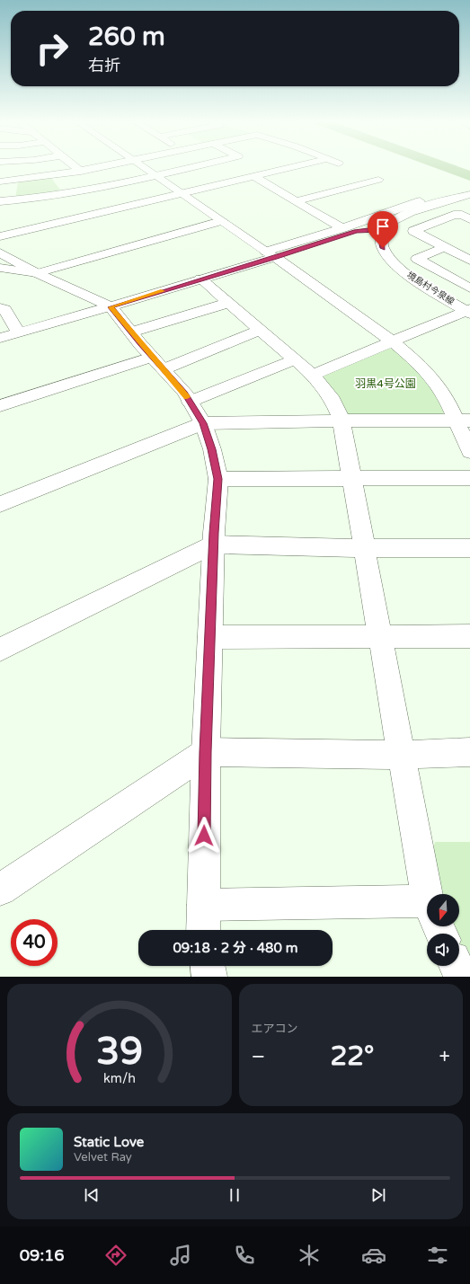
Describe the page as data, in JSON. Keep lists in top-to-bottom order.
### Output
{
  "streets": {
    "street": ["境島村今泉線"]
  },
  "parks": ["羽黒4号公園"],
  "north": "bottom",
  "page": {
    "turn": ["260 m", "右折"],
    "limit": "40",
    "trip": "09:18 · 2 分 · 480 m",
    "tile": "エアコン",
    "heat": ["−", "22°", "+"],
    "song": ["Static Love", "Velvet Ray"],
    "tabs": "09:16",
    "gauge": ["39", "km/h"]
  }
}
